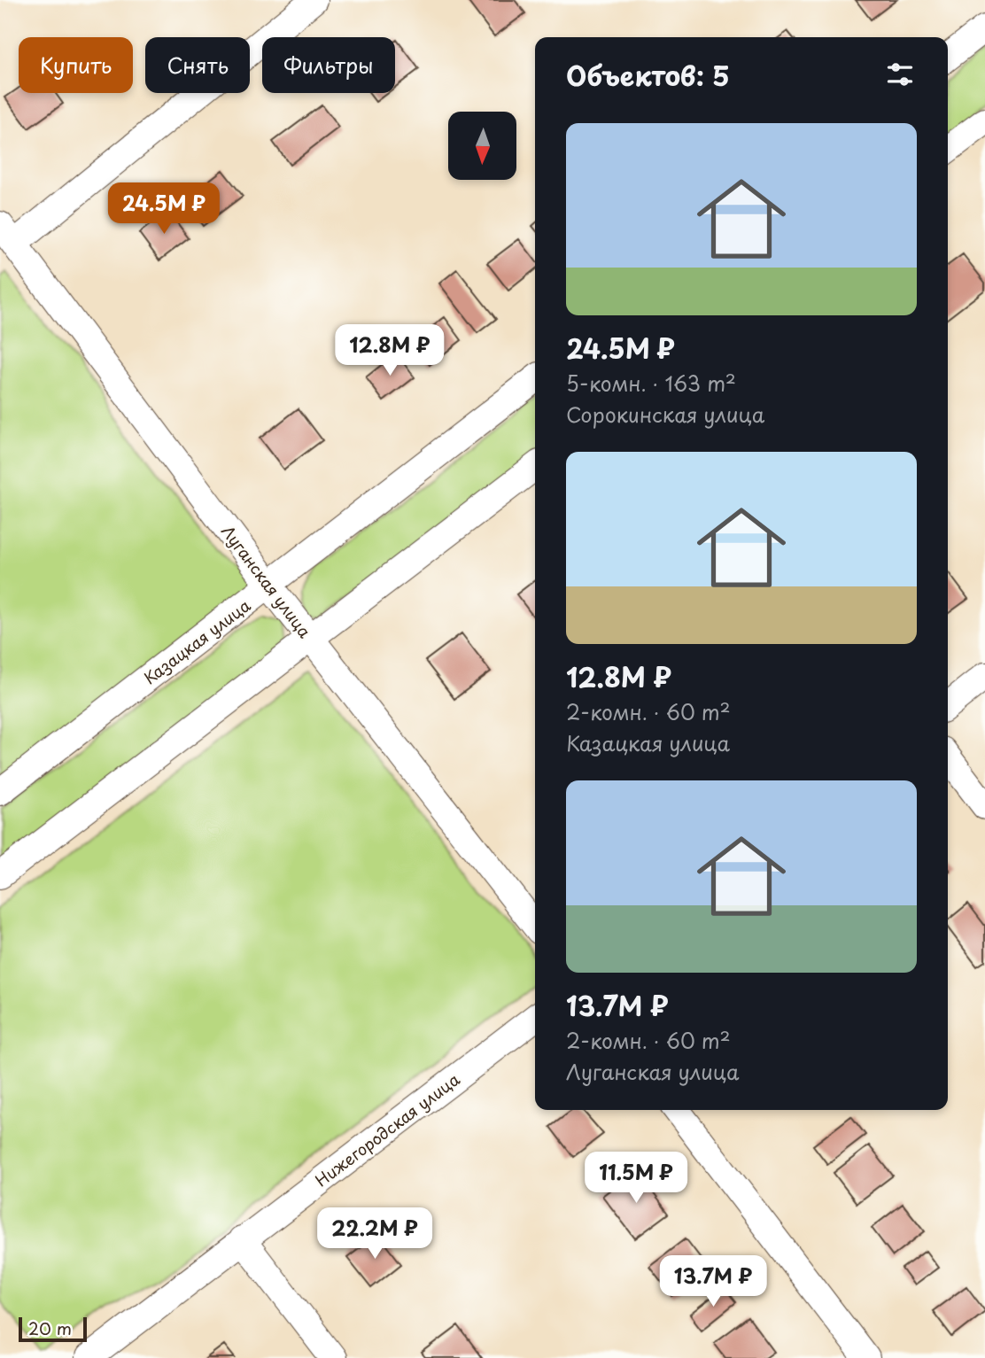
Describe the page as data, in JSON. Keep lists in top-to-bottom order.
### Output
{
  "streets": {
    "street": ["Луганская улица", "Казацкая улица", "Нижегородская улица"]
  },
  "crossings": [
    ["Луганская улица", "Казацкая улица"]
  ],
  "scale_bar": "20 m",
  "north": "bottom",
  "page": {
    "chip": ["Купить", "Снять", "Фильтры"],
    "heading": "Объектов: 5",
    "list": [
      {
        "name": "24.5M ₽",
        "note": "5-комн. · 163 m² · Сорокинская улица"
      },
      {
        "name": "12.8M ₽",
        "note": "2-комн. · 60 m² · Казацкая улица"
      },
      {
        "name": "13.7M ₽",
        "note": "2-комн. · 60 m² · Луганская улица"
      }
    ],
    "price": [
      "24.5M ₽",
      "12.8M ₽",
      "11.5M ₽",
      "22.2M ₽",
      "13.7M ₽"
    ],
    "scale": "20 m"
  }
}
